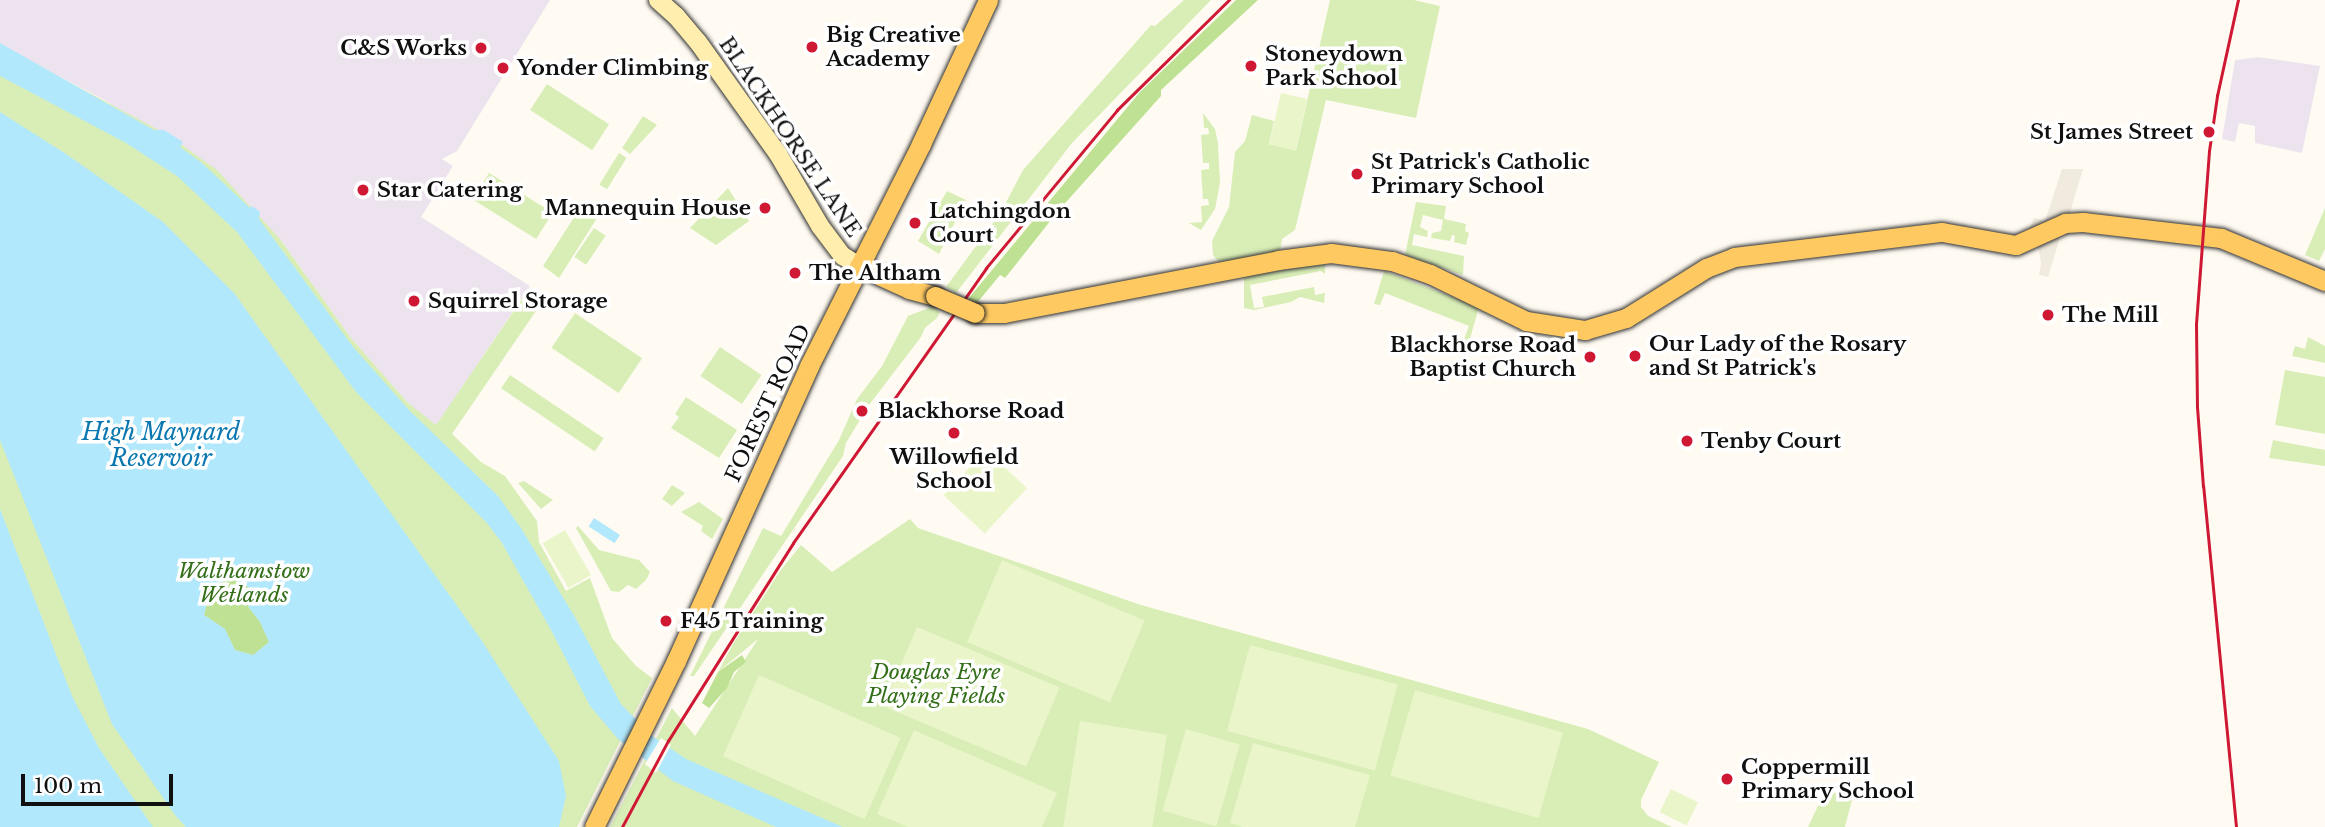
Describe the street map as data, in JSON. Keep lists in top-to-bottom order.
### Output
{
  "streets": {
    "main road": ["BLACKHORSE LANE", "FOREST ROAD"]
  },
  "crossings": [
    ["BLACKHORSE LANE", "FOREST ROAD"]
  ],
  "water": ["High Maynard Reservoir"],
  "parks": ["Walthamstow Wetlands", "Douglas Eyre Playing Fields"],
  "places": [
    "Big Creative Academy",
    "C&S Works",
    "Stoneydown Park School",
    "Yonder Climbing",
    "St James Street",
    "St Patrick's Catholic Primary School",
    "Star Catering",
    "Mannequin House",
    "Latchingdon Court",
    "The Altham",
    "Squirrel Storage",
    "The Mill",
    "Our Lady of the Rosary and St Patrick's",
    "Blackhorse Road Baptist Church",
    "Blackhorse Road",
    "Willowfield School",
    "Tenby Court",
    "F45 Training",
    "Coppermill Primary School"
  ],
  "scale_bar": "100 m"
}
